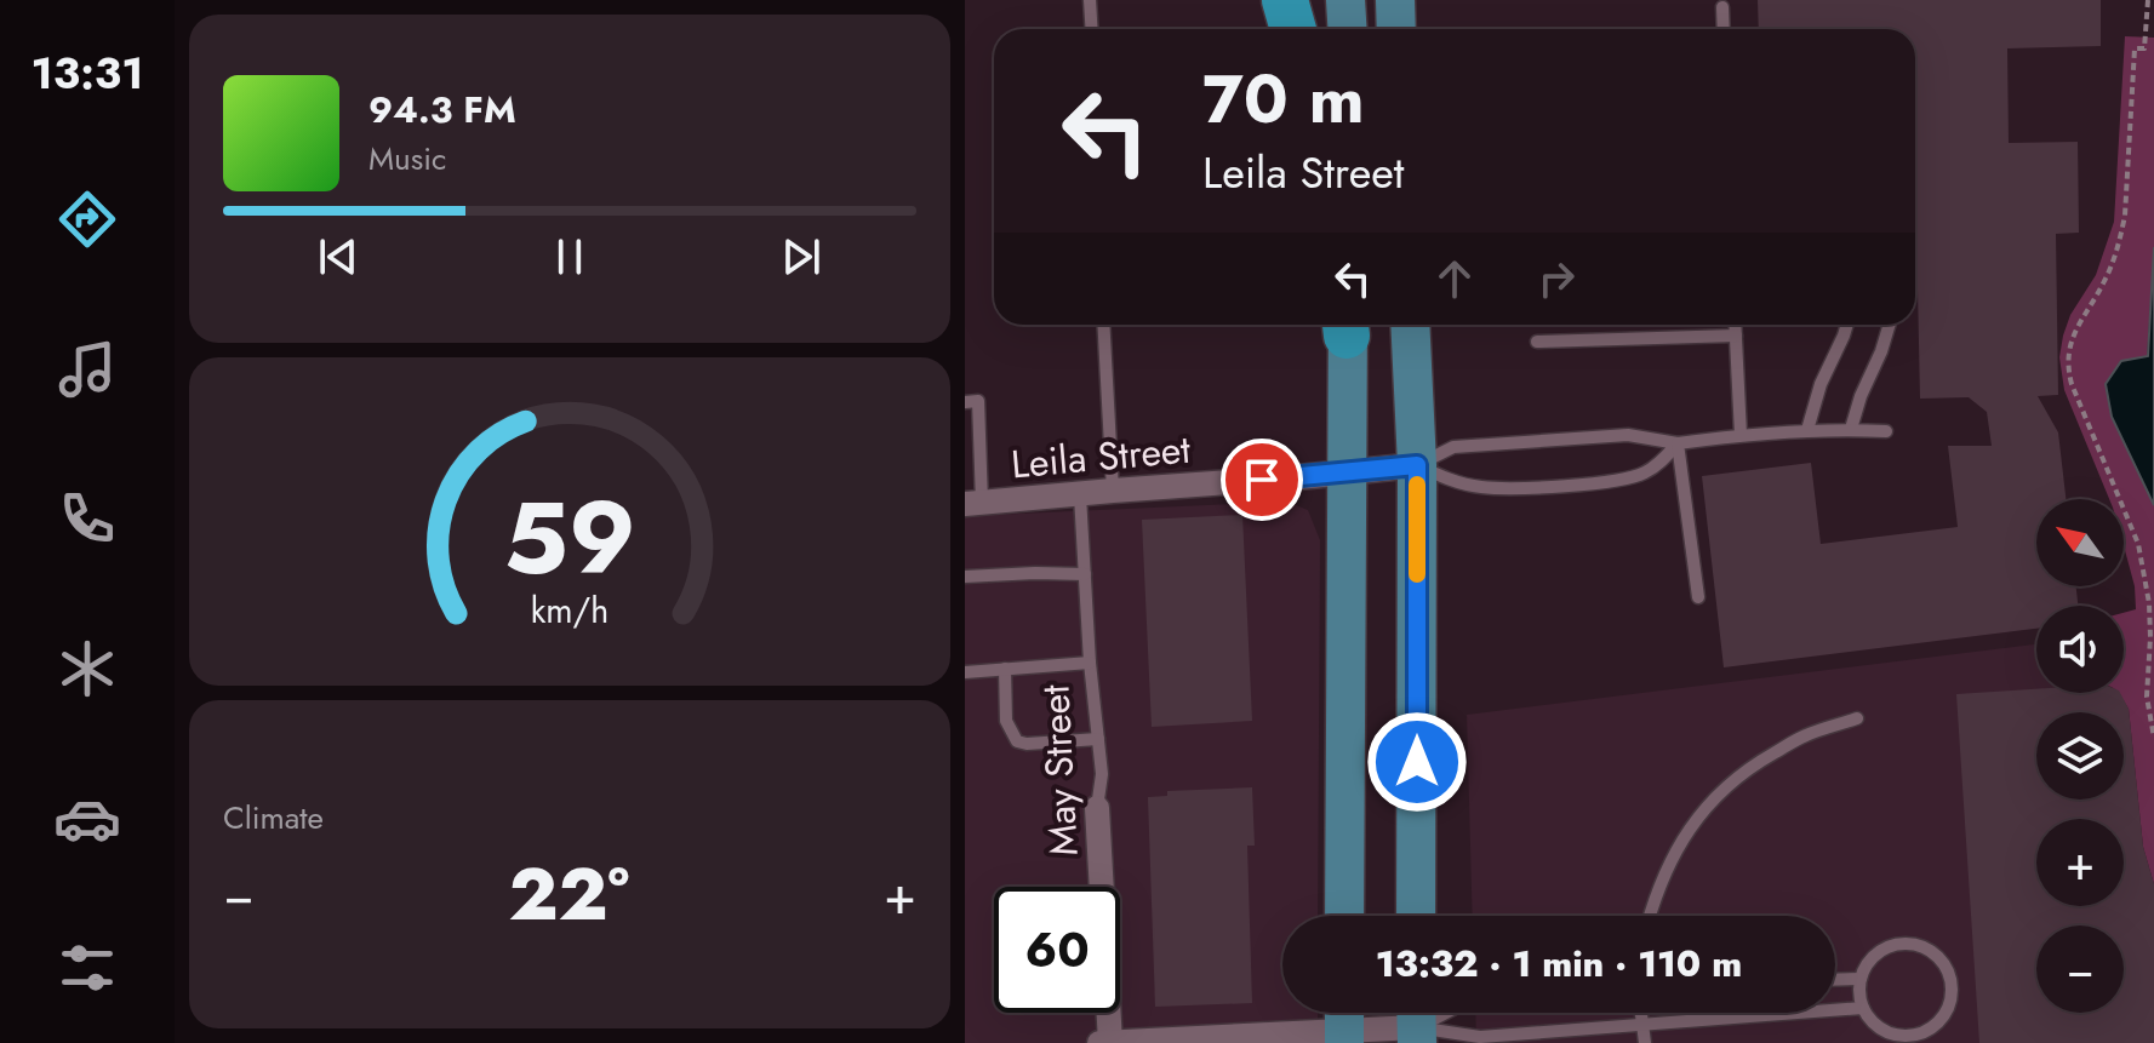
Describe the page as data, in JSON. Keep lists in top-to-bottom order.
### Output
{
  "streets": {
    "street": ["Leila Street", "May Street"]
  },
  "crossings": [
    ["Leila Street", "May Street"]
  ],
  "north": "top left",
  "page": {
    "tabs": "13:31",
    "turn": ["70 m", "Leila Street"],
    "song": ["94.3 FM", "Music"],
    "map_buttons": ["+", "−"],
    "tile": "Climate",
    "heat": ["−", "22°", "+"],
    "limit": "60",
    "trip": "13:32 · 1 min · 110 m",
    "gauge": ["59", "km/h"]
  }
}
